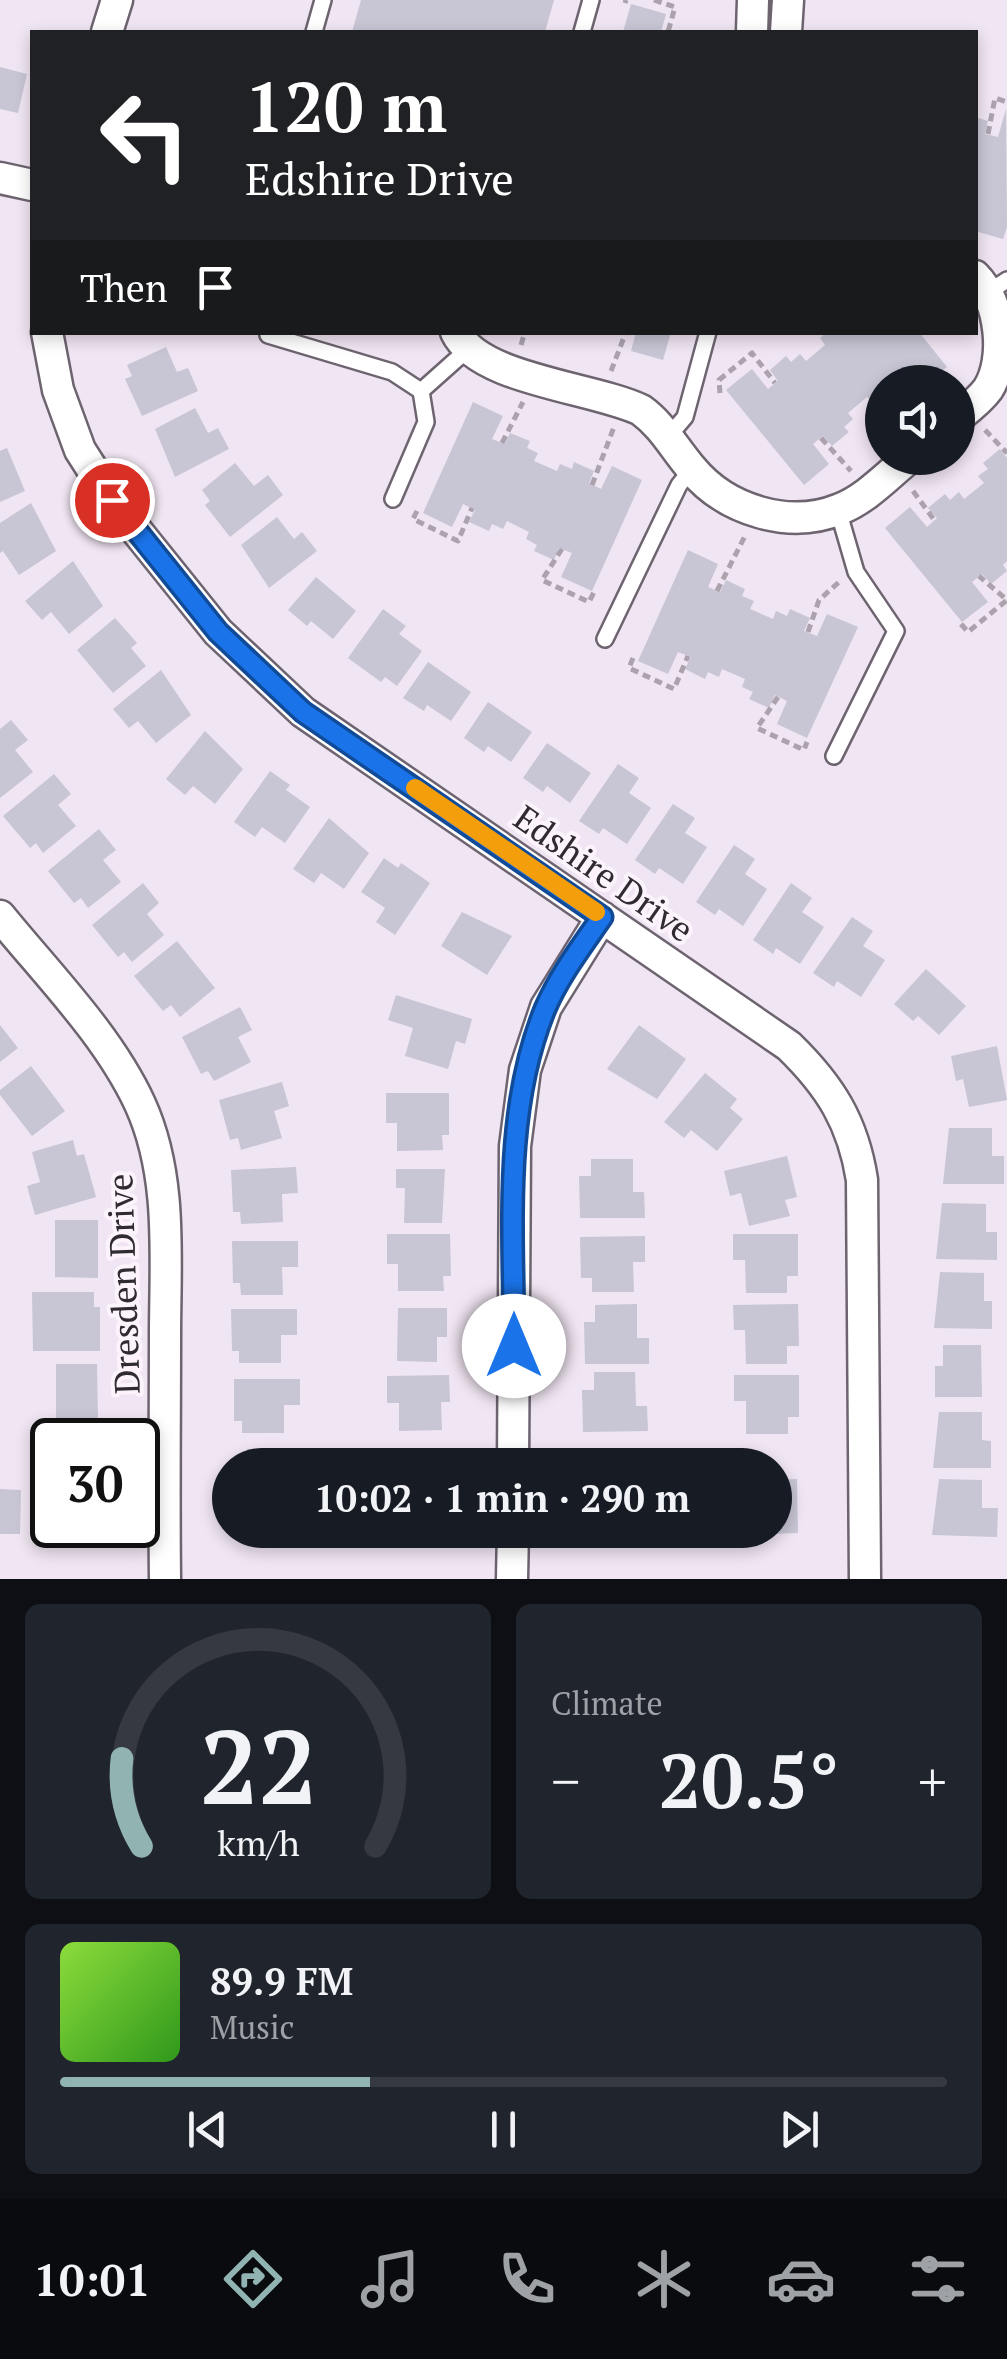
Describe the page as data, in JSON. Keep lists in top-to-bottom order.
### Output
{
  "streets": {
    "street": ["Edshire Drive", "Dresden Drive"]
  },
  "page": {
    "turn": ["120 m", "Edshire Drive"],
    "then": "Then",
    "limit": "30",
    "trip": "10:02 · 1 min · 290 m",
    "tile": "Climate",
    "heat": ["−", "20.5°", "+"],
    "song": ["89.9 FM", "Music"],
    "tabs": "10:01",
    "gauge": ["22", "km/h"]
  }
}
